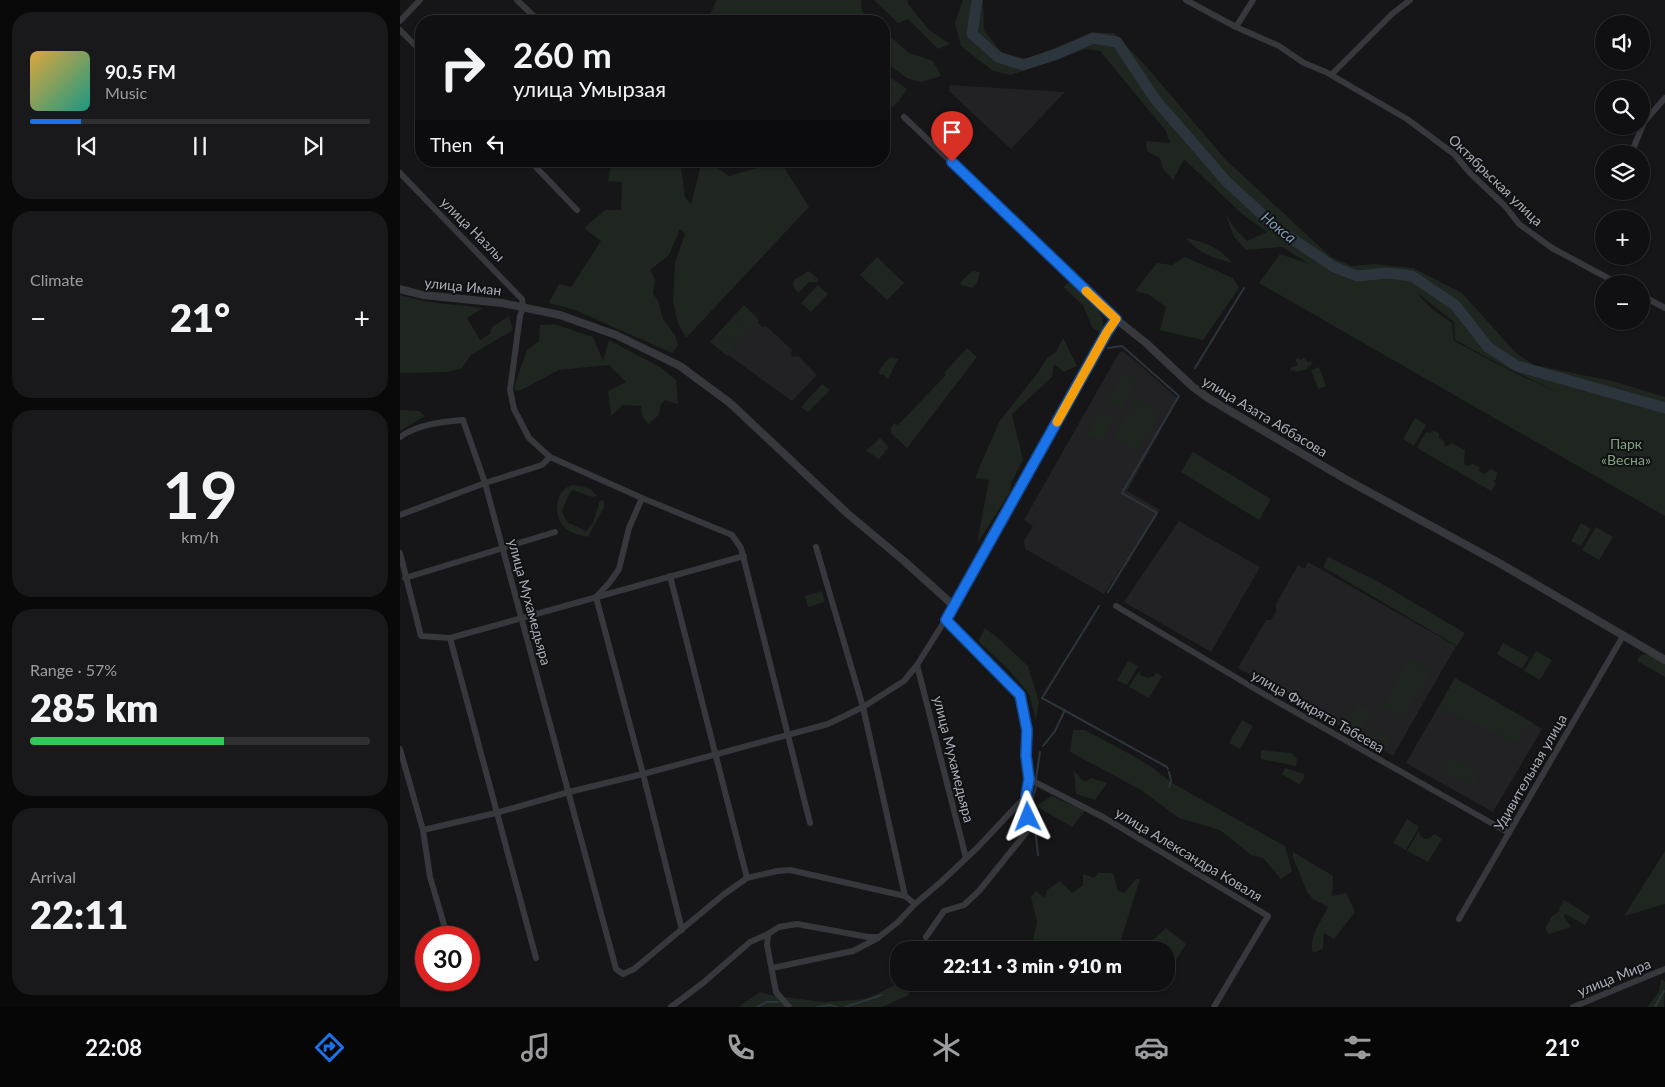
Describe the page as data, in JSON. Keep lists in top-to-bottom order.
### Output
{
  "streets": {
    "street": [
      "Октябрьская улица",
      "улица Назлы",
      "улица Иман",
      "улица Азата Аббасова",
      "улица Мухамедьяра",
      "улица Фикрята Табеева",
      "Удивительная улица",
      "улица Александра Коваля",
      "улица Мира"
    ]
  },
  "crossings": [
    ["улица Назлы", "улица Иман"],
    ["улица Азата Аббасова", "Удивительная улица"],
    ["улица Фикрята Табеева", "Удивительная улица"]
  ],
  "water": ["Нокса"],
  "parks": ["Парк «Весна»"],
  "page": {
    "map_buttons": ["+", "−"],
    "turn": ["260 m", "улица Умырзая"],
    "song": ["90.5 FM", "Music"],
    "then": "Then",
    "tile": [
      "Climate",
      ["19", "km/h"],
      ["Range · 57%", "285 km"],
      ["Arrival", "22:11"]
    ],
    "heat": ["−", "21°", "+"],
    "limit": "30",
    "trip": "22:11 · 3 min · 910 m",
    "tabs": ["22:08", "21°"]
  }
}
